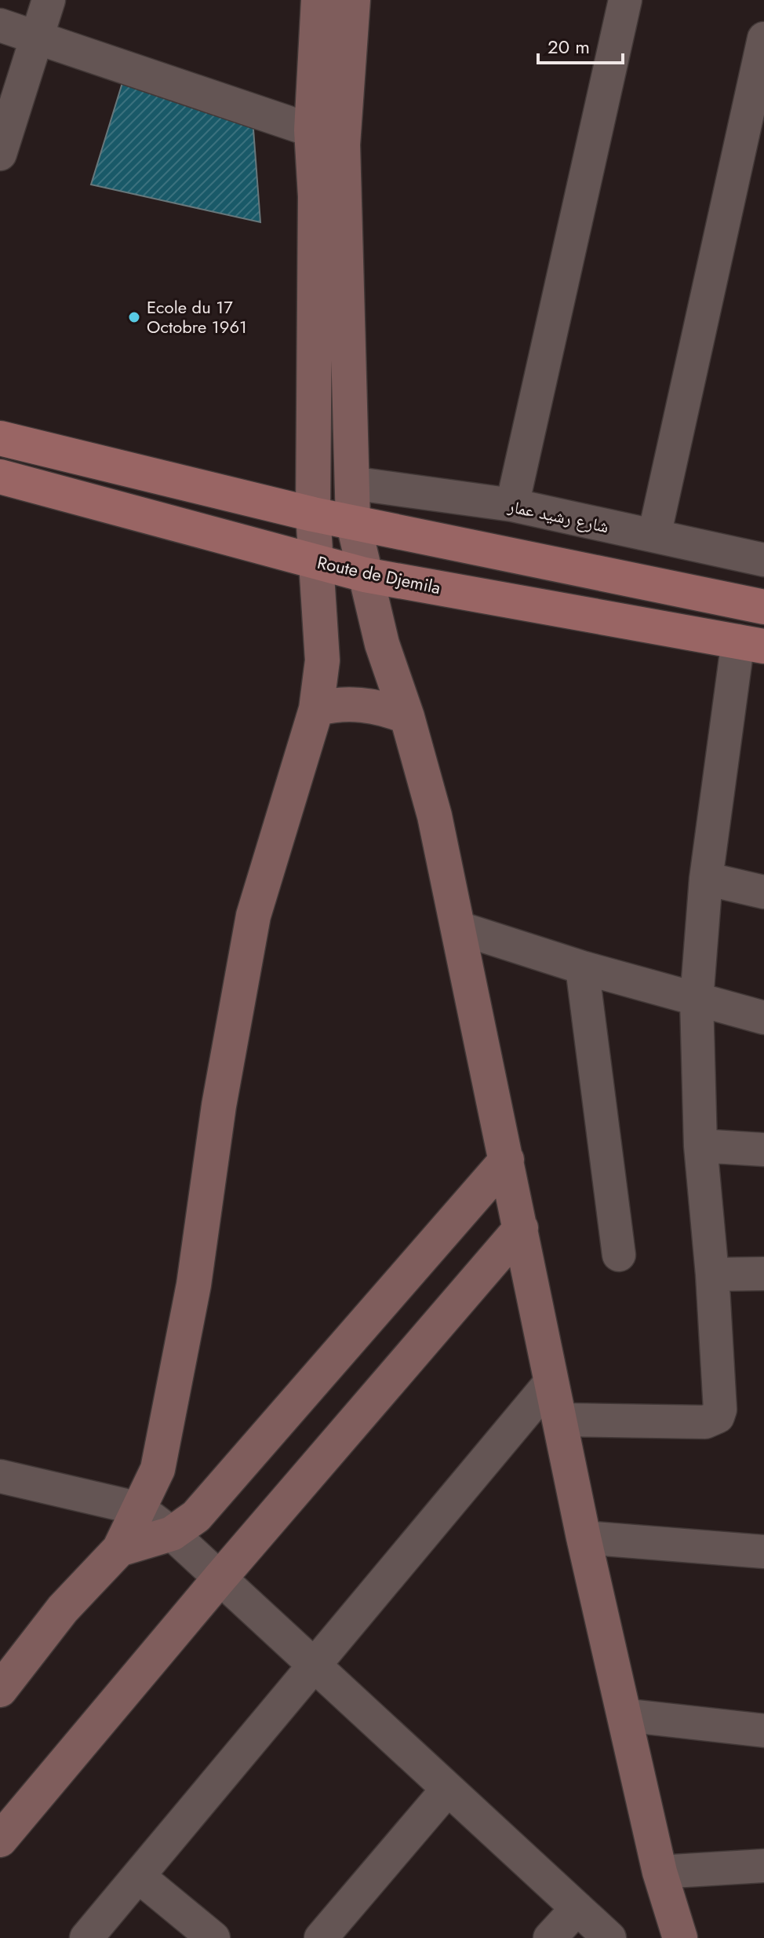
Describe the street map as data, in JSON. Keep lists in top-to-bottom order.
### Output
{
  "streets": {
    "main road": ["Route de Djemila"],
    "street": ["شارع رشيد عمار"]
  },
  "places": ["Ecole du 17 Octobre 1961"],
  "scale_bar": "20 m"
}
